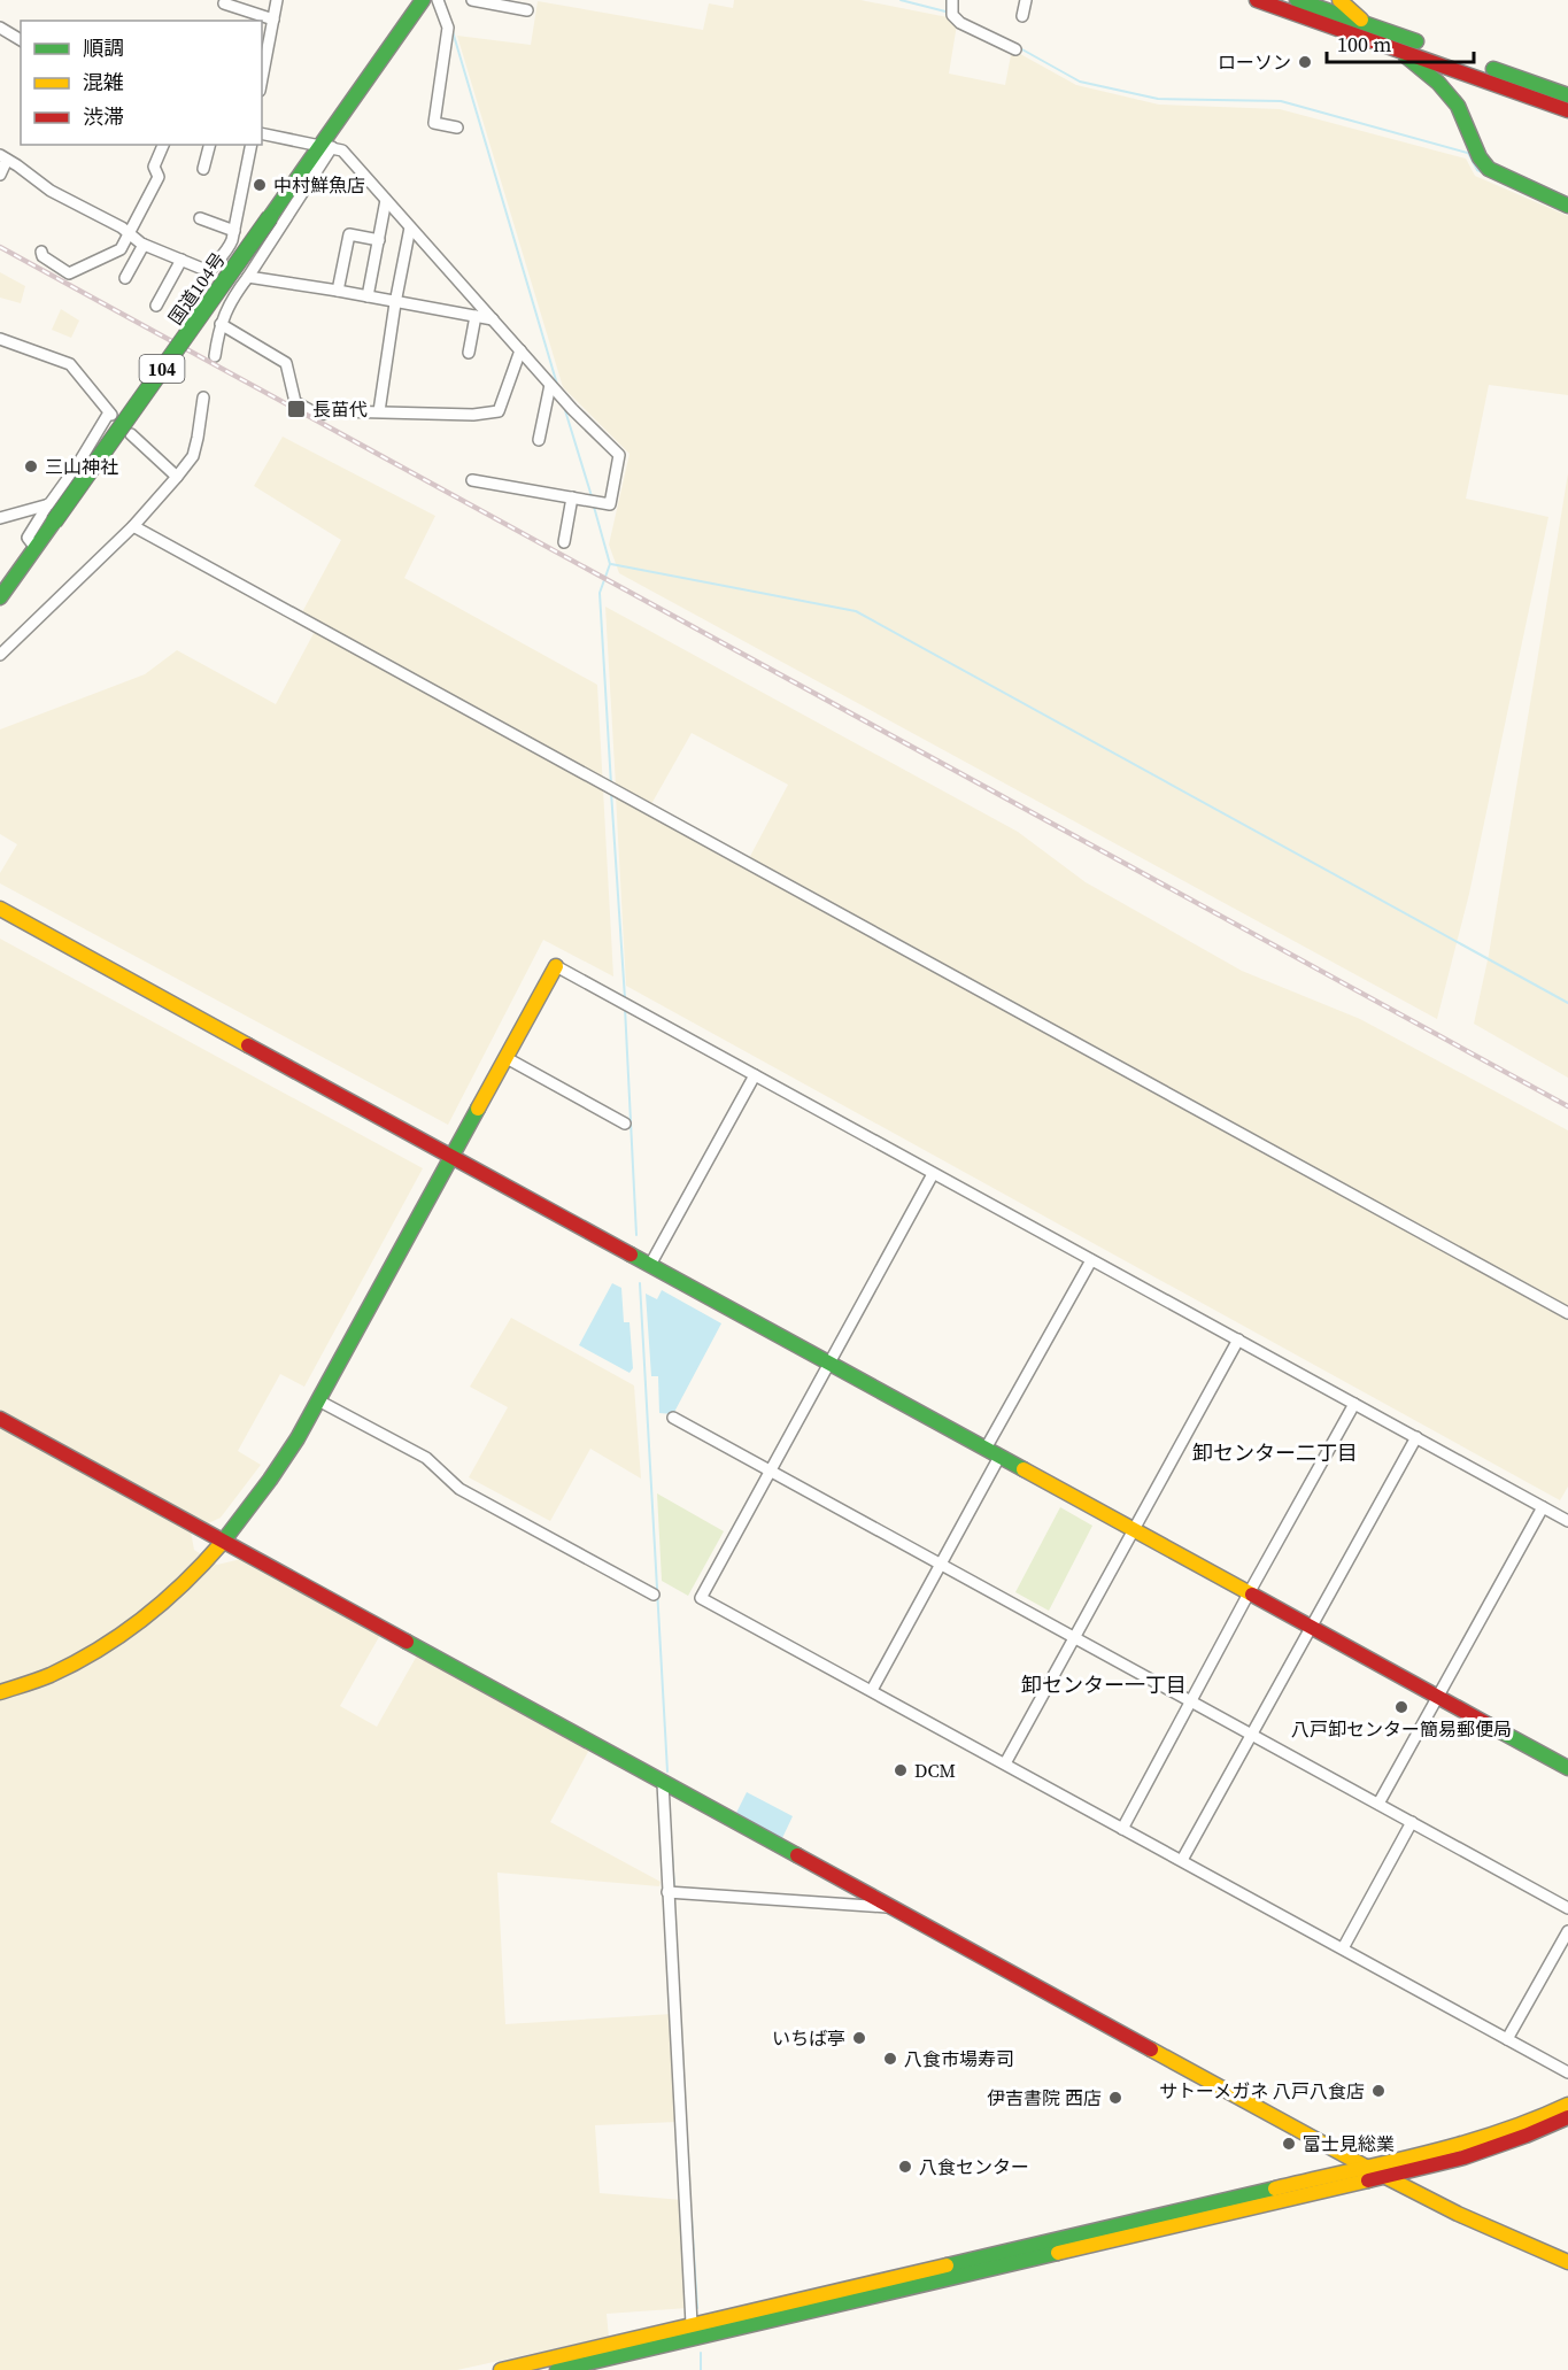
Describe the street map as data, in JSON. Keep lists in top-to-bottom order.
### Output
{
  "streets": {
    "main road": ["国道104号", "104"]
  },
  "districts": ["卸センター二丁目", "卸センター一丁目"],
  "places": {
    "other": [
      "ローソン",
      "中村鮮魚店",
      "三山神社",
      "八戸卸センター簡易郵便局",
      "DCM",
      "いちば亭",
      "八食市場寿司",
      "サトーメガネ 八戸八食店",
      "伊吉書院 西店",
      "富士見総業",
      "八食センター"
    ],
    "transit": ["長苗代"]
  },
  "legend": ["順調", "混雑", "渋滞"],
  "scale_bar": "100 m"
}
